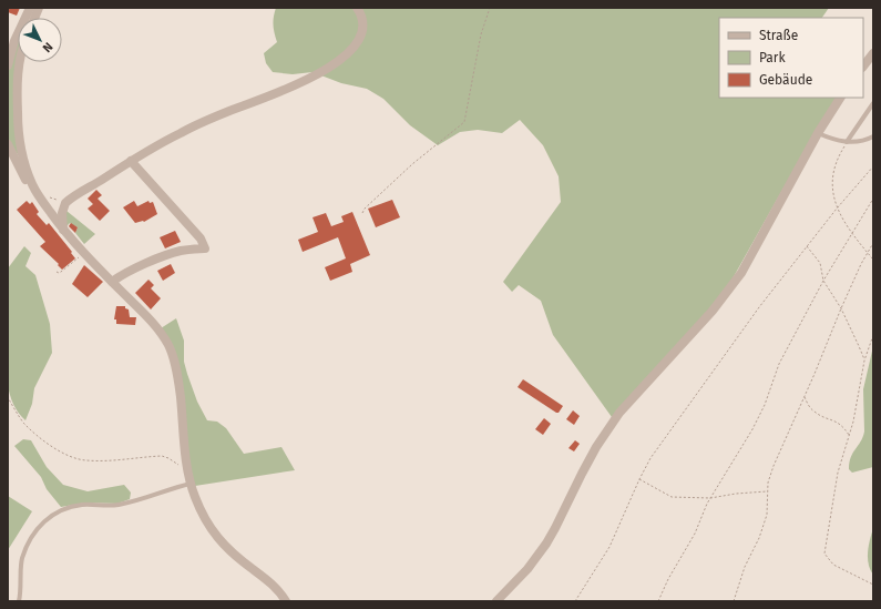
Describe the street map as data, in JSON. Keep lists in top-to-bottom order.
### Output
{
  "legend": ["Straße", "Park", "Gebäude"],
  "north": "bottom right"
}
